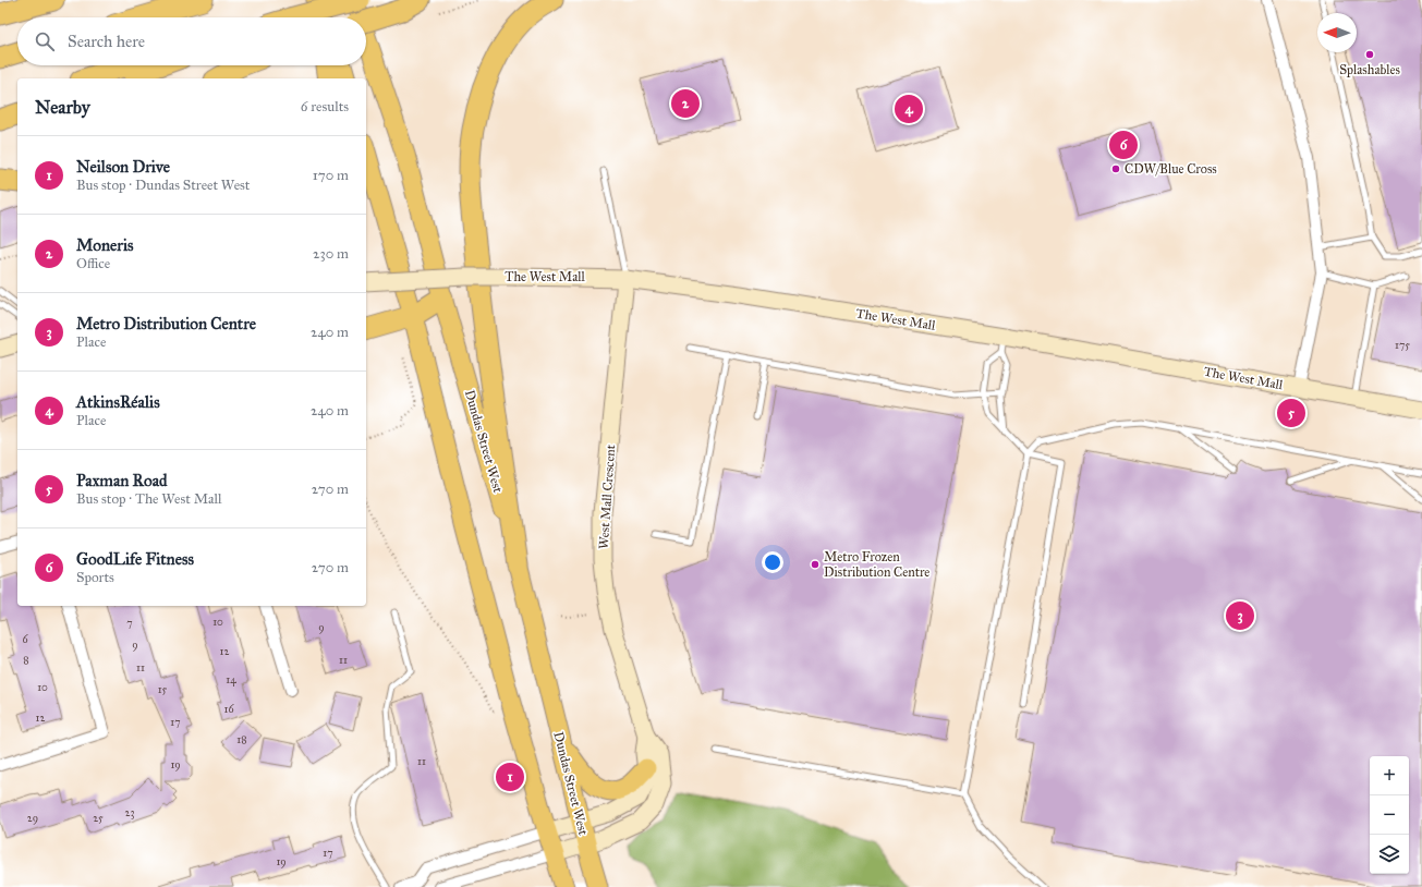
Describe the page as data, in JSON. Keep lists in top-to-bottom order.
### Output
{
  "streets": {
    "main road": ["The West Mall", "Dundas Street West", "West Mall Crescent"]
  },
  "crossings": [
    ["The West Mall", "West Mall Crescent"],
    ["Dundas Street West", "West Mall Crescent"]
  ],
  "places": ["Splashables", "CDW/Blue Cross", "Metro Frozen Distribution Centre"],
  "house_numbers": [
    "175",
    "10",
    "7",
    "9",
    "6",
    "9",
    "12",
    "8",
    "11",
    "11",
    "14",
    "10",
    "15",
    "16",
    "12",
    "17",
    "18",
    "11",
    "19",
    "23",
    "29",
    "25",
    "17",
    "19"
  ],
  "north": "left",
  "page": {
    "search": "Search here",
    "heading": ["Nearby", "6 results"],
    "pins": [
      "2",
      "4",
      "6",
      "5",
      "3",
      "1"
    ],
    "list": [
      {
        "mark": "1",
        "name": "Neilson Drive",
        "note": "Bus stop · Dundas Street West",
        "value": "170 m"
      },
      {
        "mark": "2",
        "name": "Moneris",
        "note": "Office",
        "value": "230 m"
      },
      {
        "mark": "3",
        "name": "Metro Distribution Centre",
        "note": "Place",
        "value": "240 m"
      },
      {
        "mark": "4",
        "name": "AtkinsRéalis",
        "note": "Place",
        "value": "240 m"
      },
      {
        "mark": "5",
        "name": "Paxman Road",
        "note": "Bus stop · The West Mall",
        "value": "270 m"
      },
      {
        "mark": "6",
        "name": "GoodLife Fitness",
        "note": "Sports",
        "value": "270 m"
      }
    ],
    "map_buttons": ["+", "−"]
  }
}
